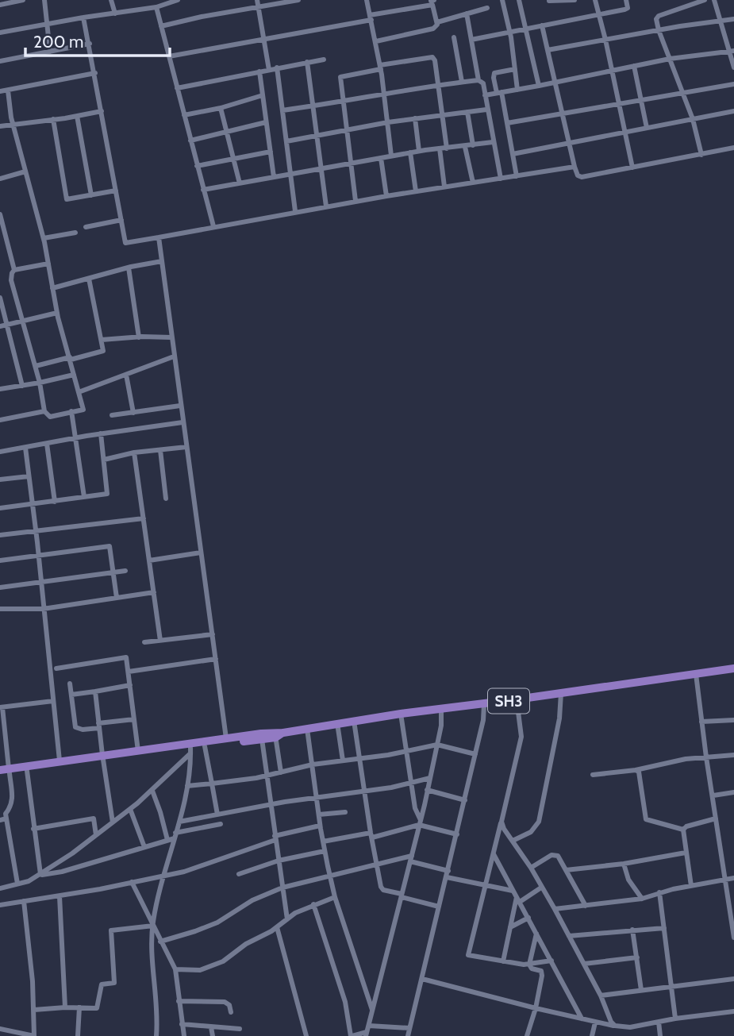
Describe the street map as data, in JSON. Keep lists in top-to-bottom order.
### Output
{
  "streets": {
    "main road": ["SH3"]
  },
  "scale_bar": "200 m"
}
